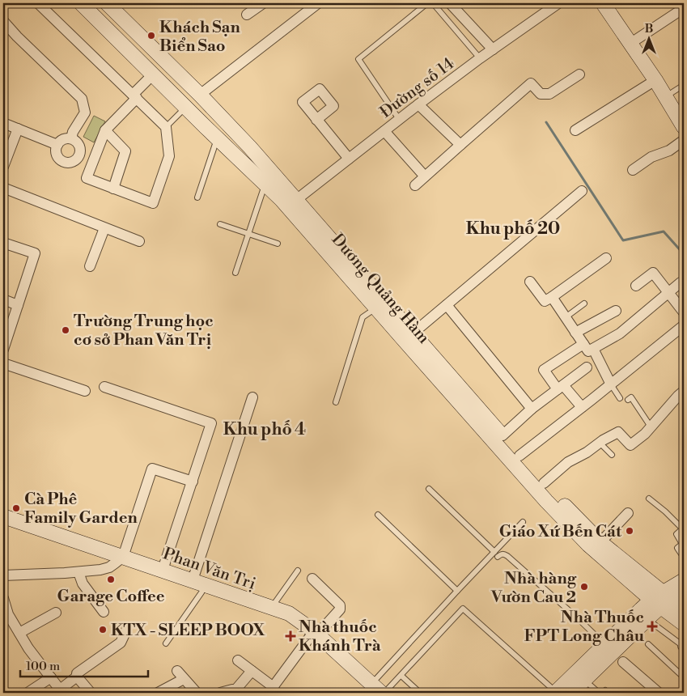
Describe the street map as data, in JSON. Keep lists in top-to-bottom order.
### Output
{
  "streets": {
    "street": ["Đường số 14", "Dương Quảng Hàm", "Phan Văn Trị"]
  },
  "crossings": [
    ["Đường số 14", "Dương Quảng Hàm"]
  ],
  "districts": ["Khu phố 20", "Khu phố 4"],
  "places": {
    "other": [
      "Khách Sạn Biển Sao",
      "Trường Trung học cơ sở Phan Văn Trị",
      "Cà Phê Family Garden",
      "Giáo Xứ Bến Cát",
      "Garage Coffee",
      "Nhà hàng Vườn Cau 2",
      "KTX - SLEEP BOOX"
    ],
    "health": ["Nhà Thuốc FPT Long Châu", "Nhà thuốc Khánh Trà"]
  },
  "scale_bar": "100 m",
  "north": "top"
}
